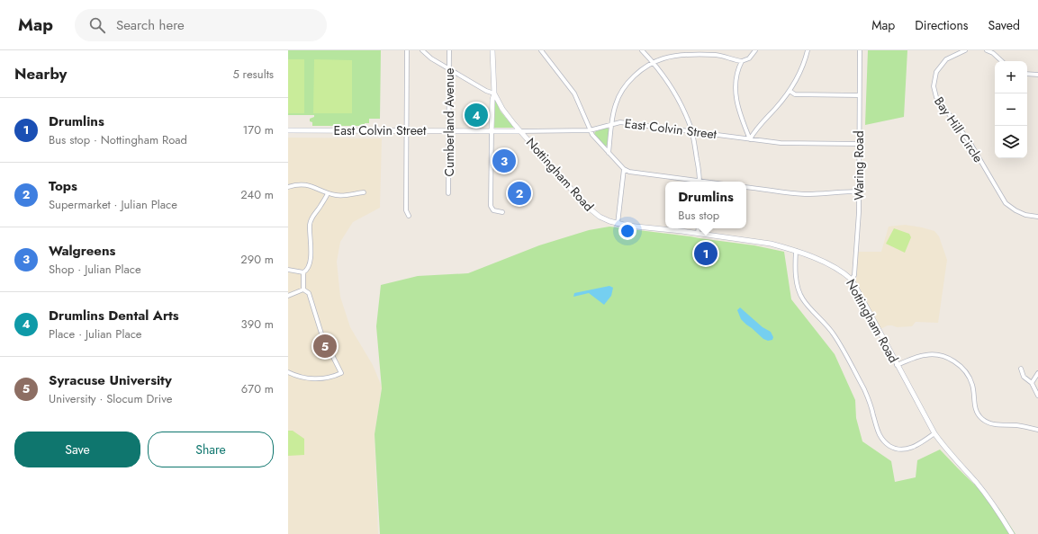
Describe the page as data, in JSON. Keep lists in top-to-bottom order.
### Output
{
  "streets": {
    "street": [
      "Cumberland Avenue",
      "East Colvin Street",
      "Bay Hill Circle",
      "Waring Road",
      "Nottingham Road"
    ]
  },
  "crossings": [
    ["Cumberland Avenue", "East Colvin Street"],
    ["East Colvin Street", "Waring Road"],
    ["East Colvin Street", "Nottingham Road"],
    ["Waring Road", "Nottingham Road"]
  ],
  "page": {
    "header": "Map",
    "search": "Search here",
    "nav": ["Map", "Directions", "Saved"],
    "heading": ["Nearby", "5 results"],
    "map_buttons": ["+", "−"],
    "list": [
      {
        "mark": "1",
        "name": "Drumlins",
        "note": "Bus stop · Nottingham Road",
        "value": "170 m"
      },
      {
        "mark": "2",
        "name": "Tops",
        "note": "Supermarket · Julian Place",
        "value": "240 m"
      },
      {
        "mark": "3",
        "name": "Walgreens",
        "note": "Shop · Julian Place",
        "value": "290 m"
      },
      {
        "mark": "4",
        "name": "Drumlins Dental Arts",
        "note": "Place · Julian Place",
        "value": "390 m"
      },
      {
        "mark": "5",
        "name": "Syracuse University",
        "note": "University · Slocum Drive",
        "value": "670 m"
      }
    ],
    "pins": [
      "4",
      "3",
      "2",
      "1",
      "5"
    ],
    "popup": ["Drumlins", "Bus stop"],
    "buttons": ["Save", "Share"]
  }
}
